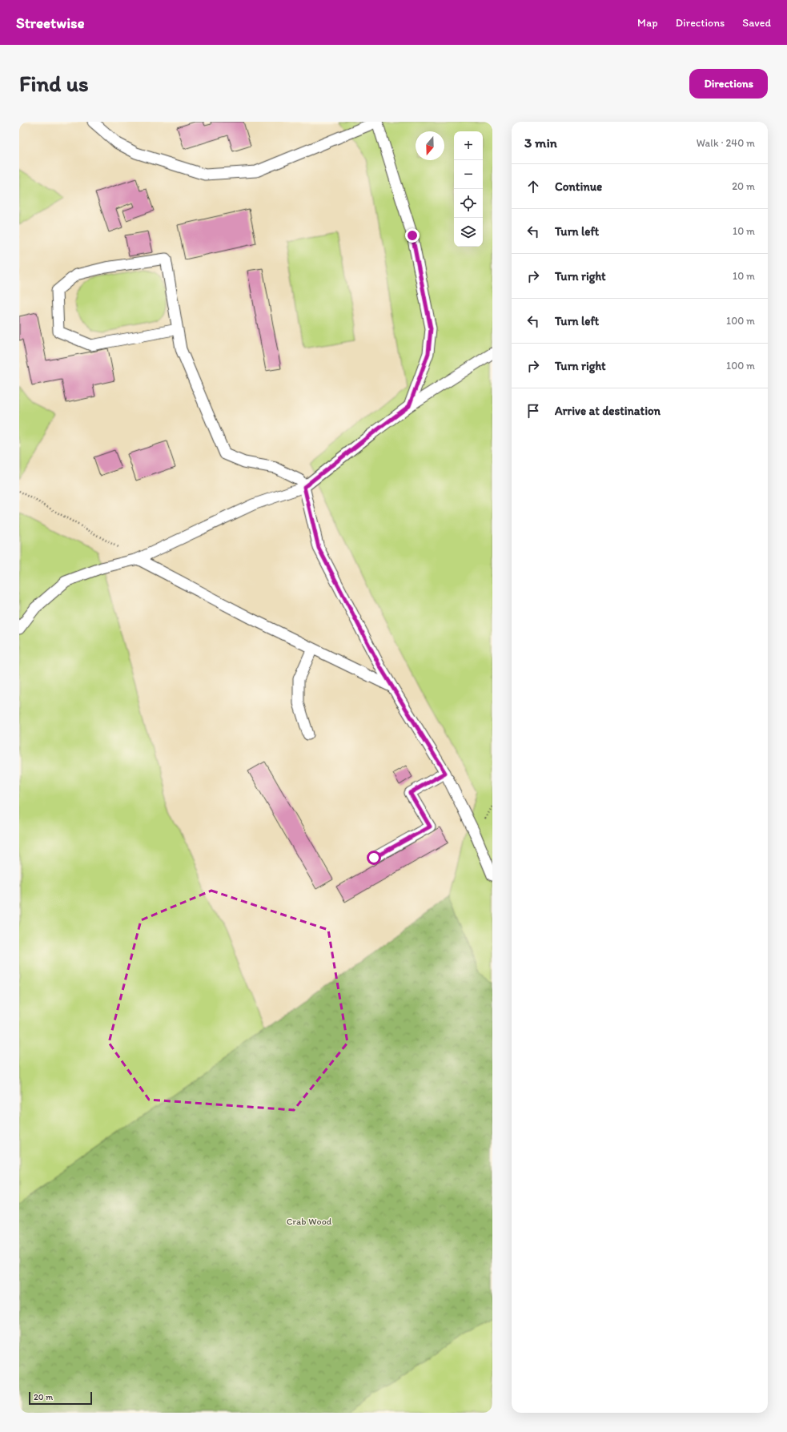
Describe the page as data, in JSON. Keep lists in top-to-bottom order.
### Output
{
  "parks": ["Crab Wood"],
  "scale_bar": "20 m",
  "north": "bottom",
  "page": {
    "header": "Streetwise",
    "nav": ["Map", "Directions", "Saved"],
    "buttons": "Directions",
    "title": "Find us",
    "heading": ["3 min", "Walk · 240 m"],
    "map_buttons": ["+", "−"],
    "list": [
      ["Continue", "20 m"],
      ["Turn left", "10 m"],
      ["Turn right", "10 m"],
      ["Turn left", "100 m"],
      ["Turn right", "100 m"],
      "Arrive at destination"
    ],
    "scale": "20 m"
  }
}
